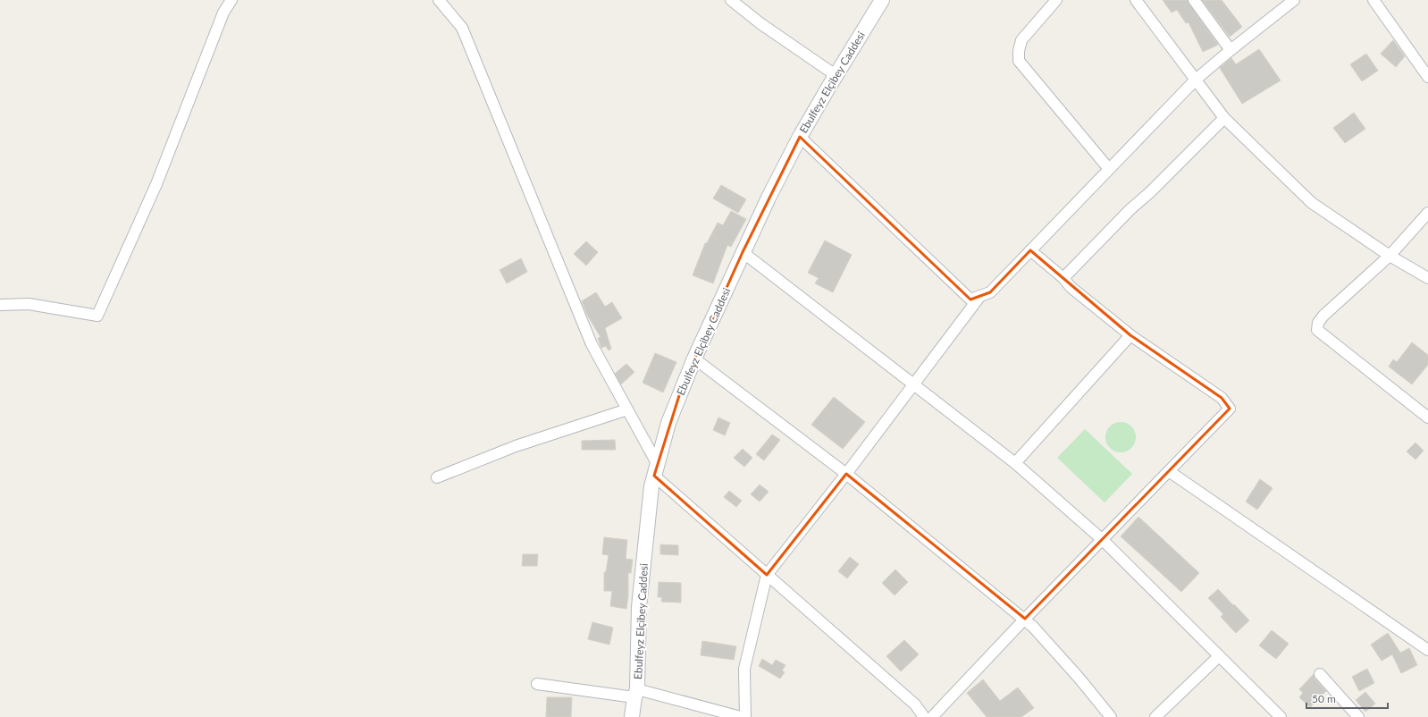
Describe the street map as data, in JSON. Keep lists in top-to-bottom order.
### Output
{
  "streets": {
    "street": ["Ebulfeyz Elçibey Caddesi"]
  },
  "scale_bar": "50 m"
}
